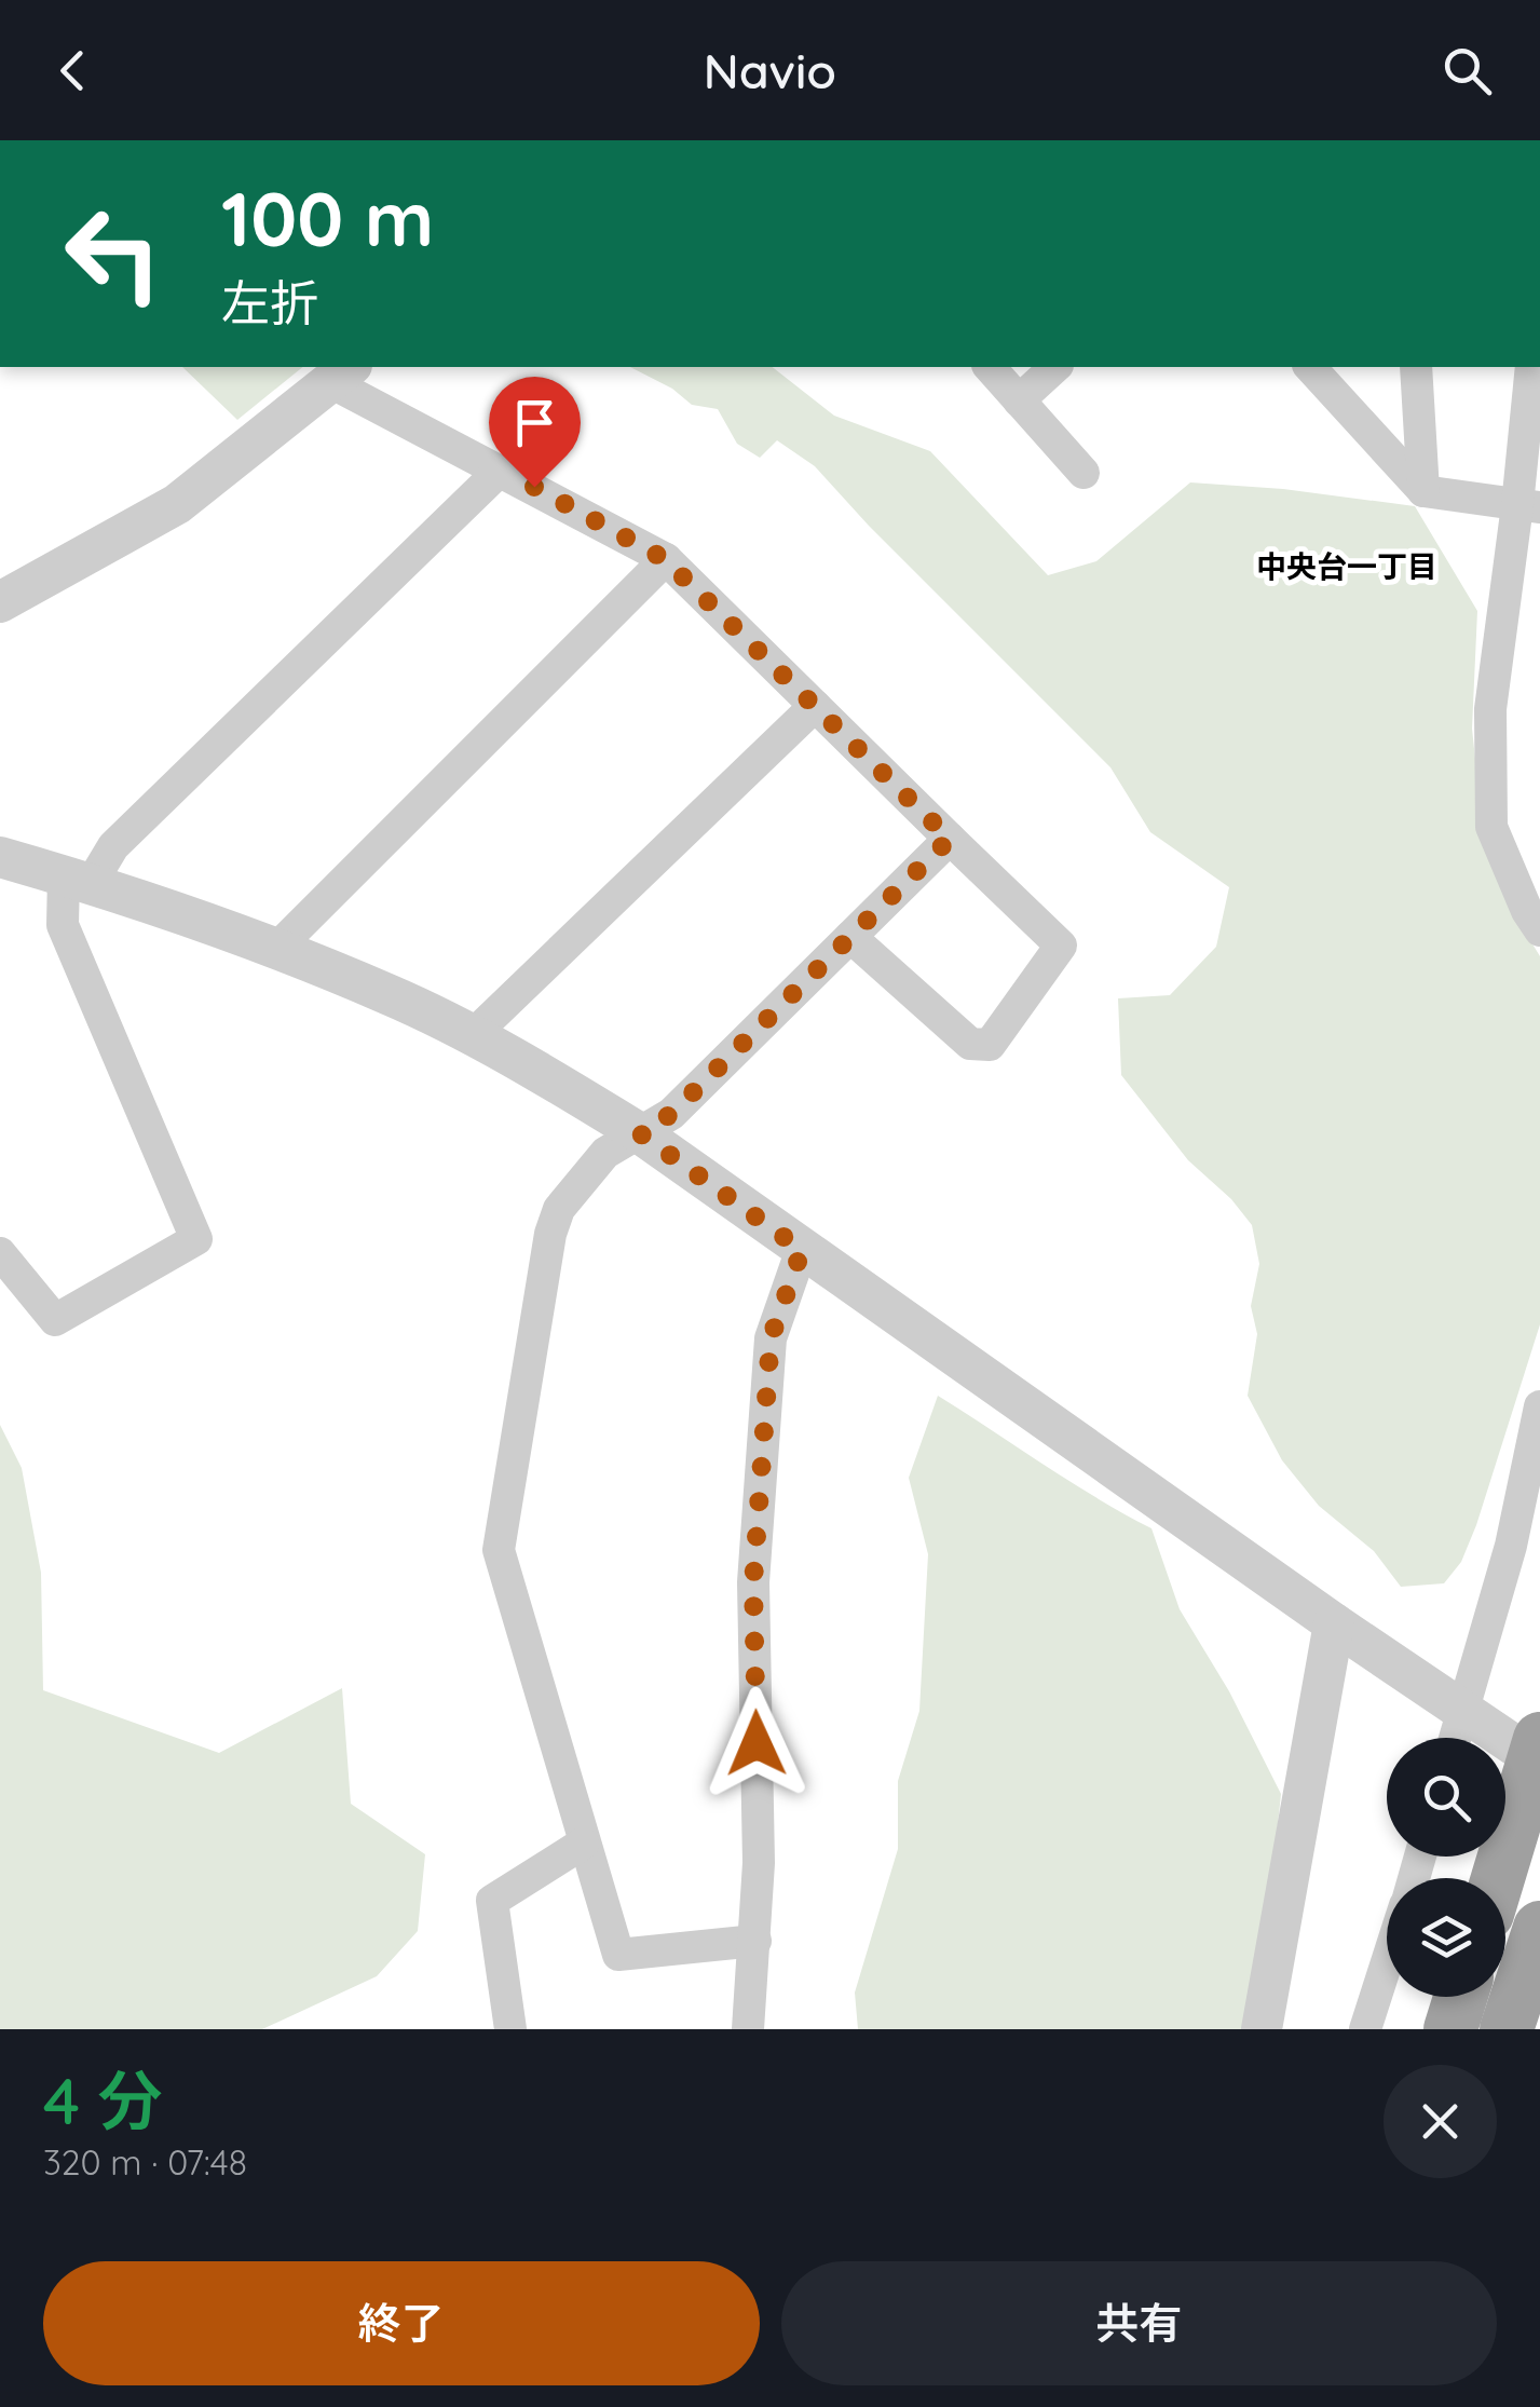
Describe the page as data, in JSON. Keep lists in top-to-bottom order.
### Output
{
  "districts": ["中央台一丁目"],
  "page": {
    "header": "Navio",
    "turn": ["100 m", "左折"],
    "heading": ["4 分", "320 m · 07:48"],
    "buttons": ["終了", "共有"]
  }
}
